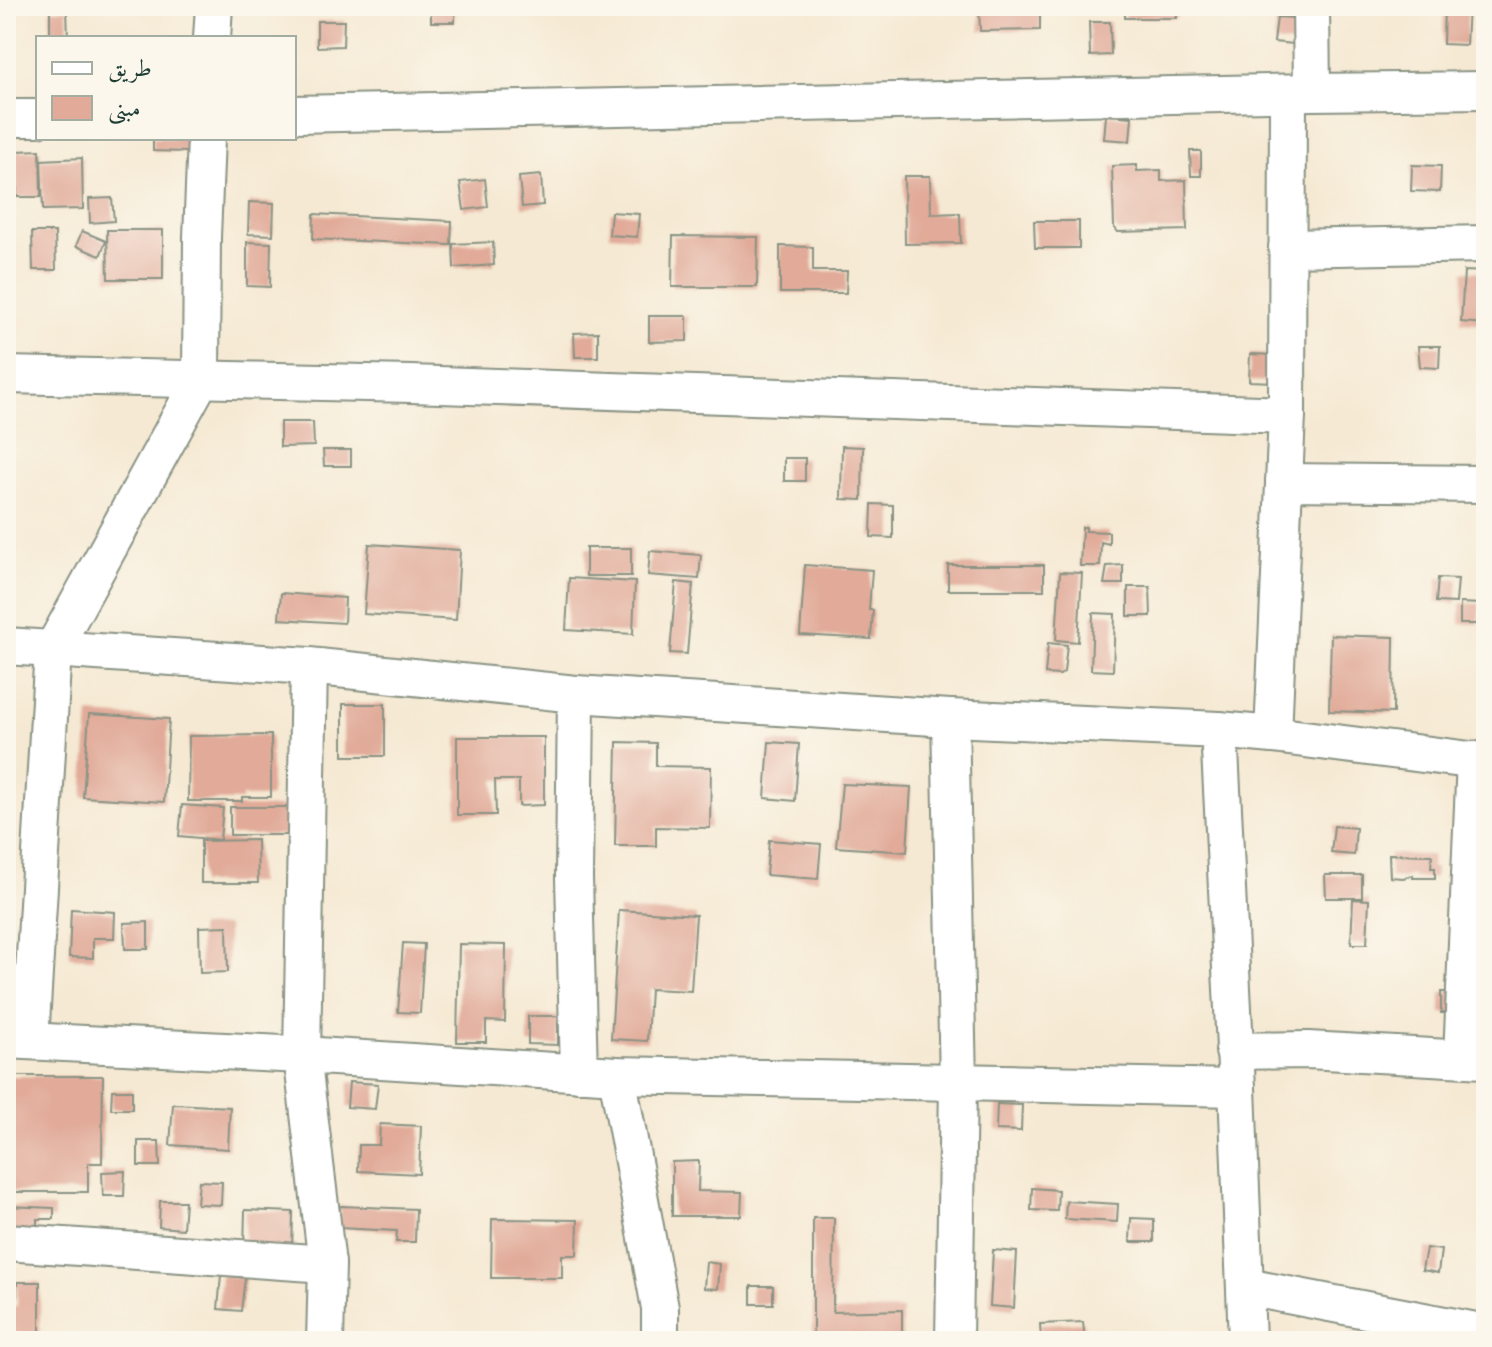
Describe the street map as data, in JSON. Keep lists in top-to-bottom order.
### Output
{
  "legend": ["طريق", "مبنى"]
}
